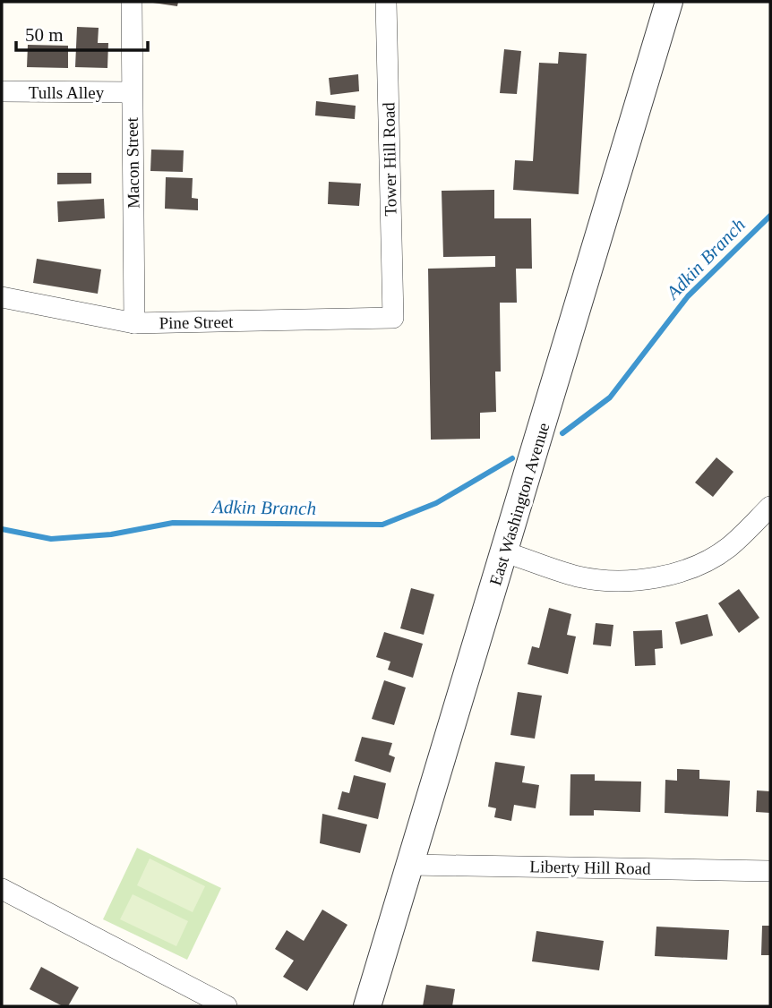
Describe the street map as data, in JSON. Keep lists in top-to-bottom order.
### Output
{
  "streets": {
    "street": [
      "Tulls Alley",
      "Tower Hill Road",
      "Macon Street",
      "Pine Street",
      "East Washington Avenue",
      "Liberty Hill Road"
    ]
  },
  "crossings": [
    ["Tulls Alley", "Macon Street"],
    ["Tower Hill Road", "Pine Street"],
    ["Macon Street", "Pine Street"],
    ["East Washington Avenue", "Liberty Hill Road"]
  ],
  "water": ["Adkin Branch"],
  "scale_bar": "50 m"
}
